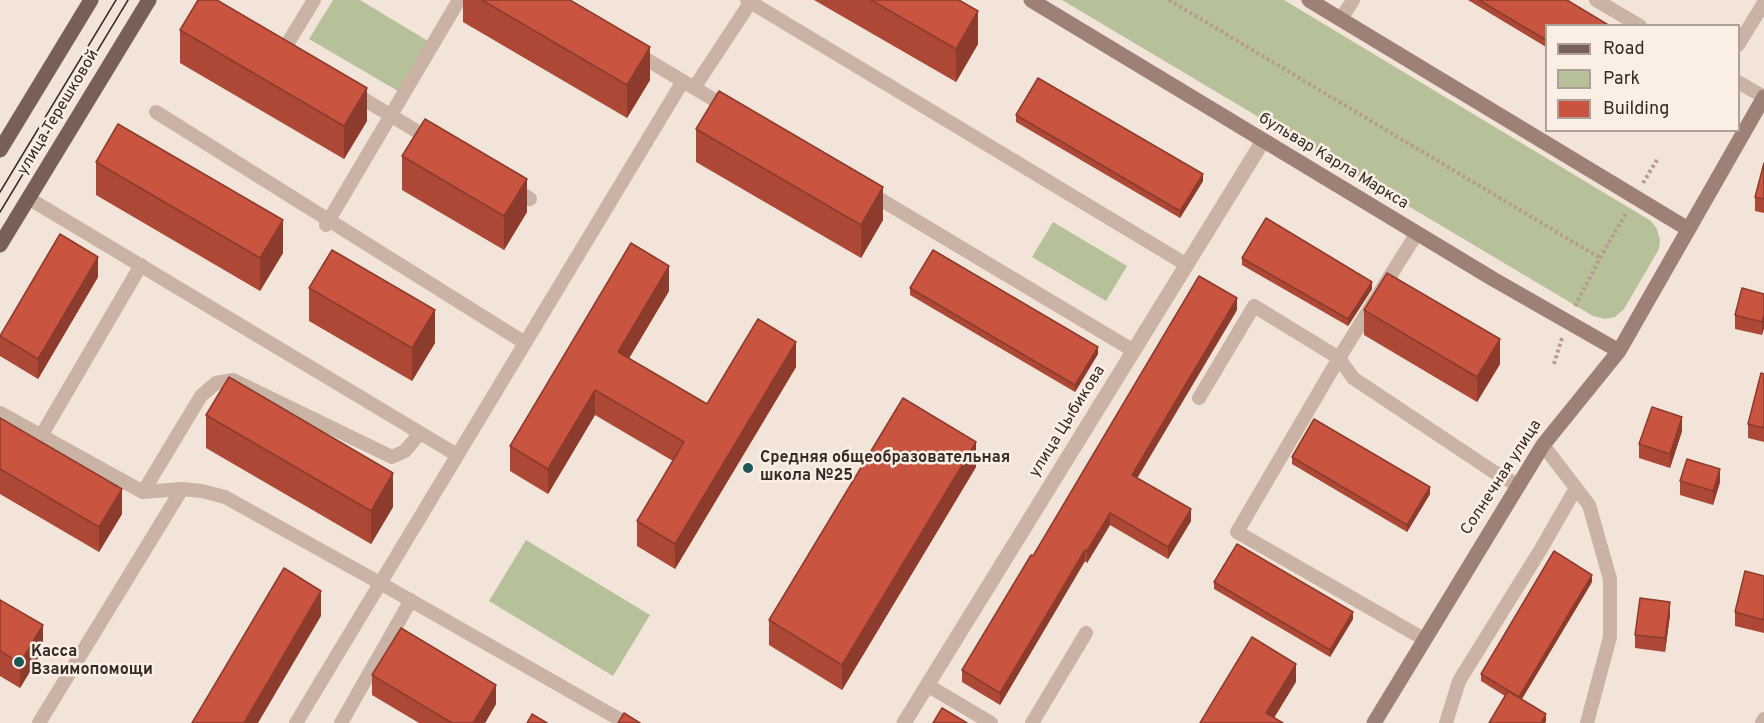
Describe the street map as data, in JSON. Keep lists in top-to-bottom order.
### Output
{
  "streets": {
    "main road": ["улица Терешковой"],
    "street": ["бульвар Карла Маркса", "улица Цыбикова", "Солнечная улица"]
  },
  "crossings": [
    ["бульвар Карла Маркса", "улица Цыбикова"],
    ["бульвар Карла Маркса", "Солнечная улица"]
  ],
  "places": ["Средняя общеобразовательная школа №25", "Касса Взаимопомощи"],
  "legend": ["Road", "Park", "Building"]
}
